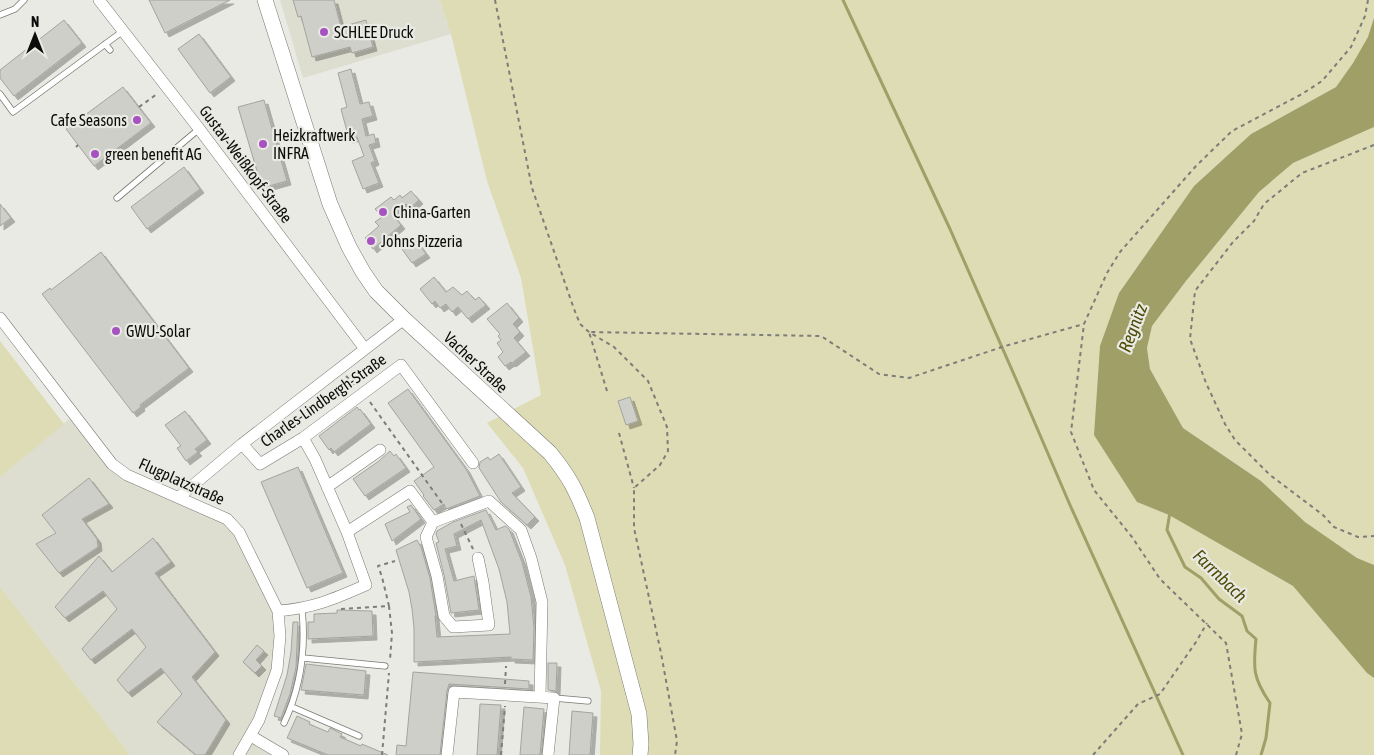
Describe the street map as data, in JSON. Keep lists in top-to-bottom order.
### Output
{
  "streets": {
    "street": [
      "Gustav-Weißkopf-Straße",
      "Vacher Straße",
      "Charles-Lindbergh-Straße",
      "Flugplatzstraße"
    ]
  },
  "crossings": [
    ["Gustav-Weißkopf-Straße", "Charles-Lindbergh-Straße"],
    ["Vacher Straße", "Charles-Lindbergh-Straße"],
    ["Charles-Lindbergh-Straße", "Flugplatzstraße"]
  ],
  "water": ["Regnitz", "Farrnbach"],
  "places": [
    "SCHLEE Druck",
    "Cafe Seasons",
    "Heizkraftwerk INFRA",
    "green benefit AG",
    "China-Garten",
    "Johns Pizzeria",
    "GWU-Solar"
  ],
  "north": "top"
}
